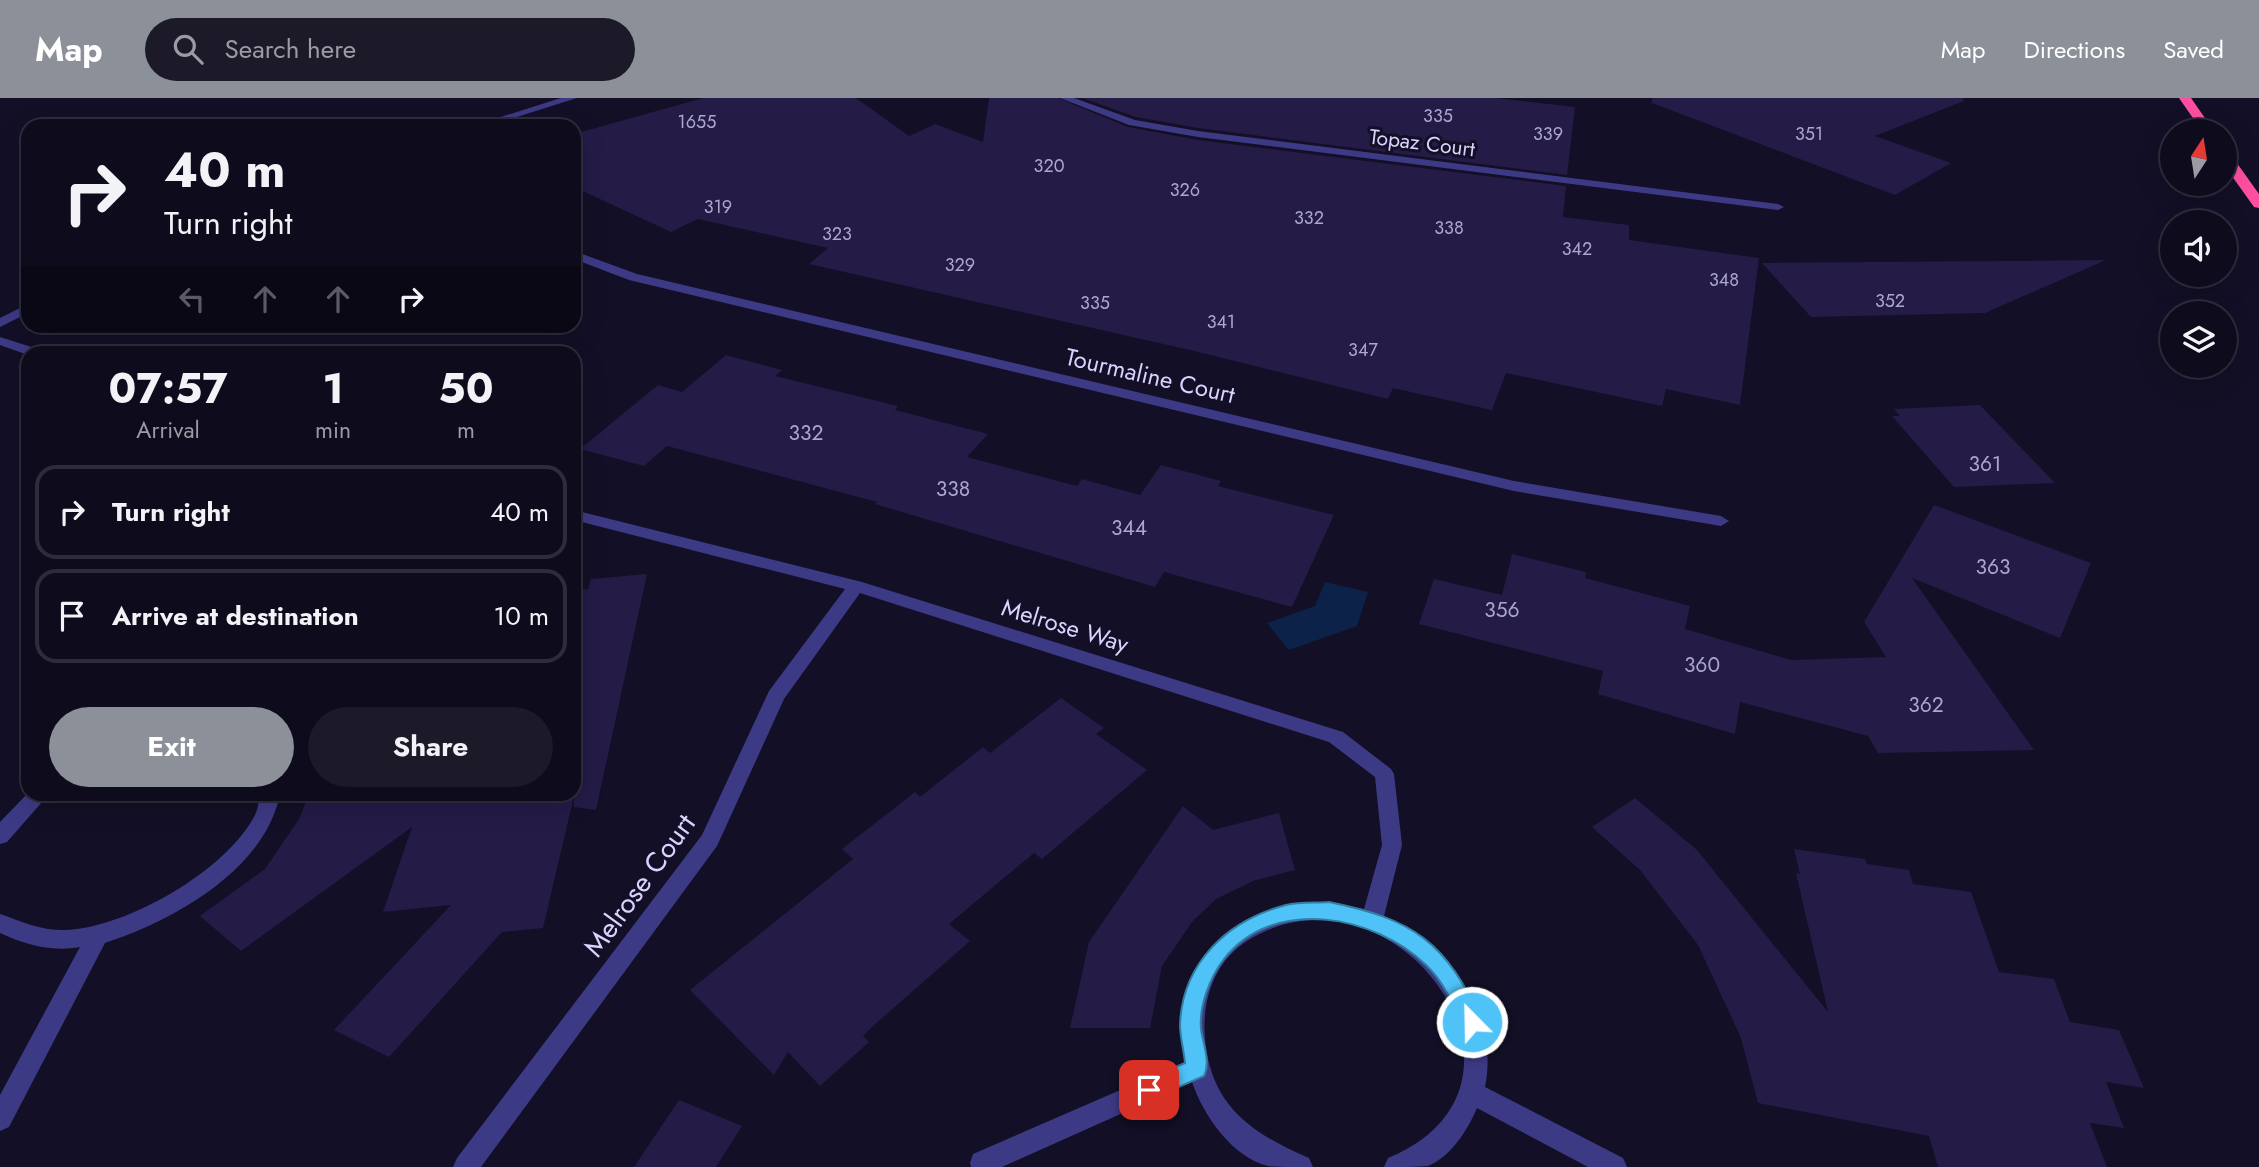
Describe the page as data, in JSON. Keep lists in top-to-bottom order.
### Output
{
  "streets": {
    "street": [
      "Topaz Court",
      "Tourmaline Court",
      "Melrose Way",
      "Melrose Court"
    ]
  },
  "crossings": [
    ["Melrose Way", "Melrose Court"]
  ],
  "house_numbers": [
    "335",
    "1655",
    "339",
    "351",
    "320",
    "326",
    "319",
    "332",
    "338",
    "323",
    "342",
    "329",
    "348",
    "352",
    "335",
    "341",
    "347",
    "332",
    "361",
    "338",
    "344",
    "363",
    "356",
    "360",
    "362"
  ],
  "north": "top",
  "page": {
    "header": "Map",
    "search": "Search here",
    "nav": ["Map", "Directions", "Saved"],
    "turn": ["40 m", "Turn right"],
    "eta": [
      "07:57",
      "Arrival",
      "1",
      "min",
      "50",
      "m"
    ],
    "list": [
      {
        "name": "Turn right",
        "value": "40 m"
      },
      {
        "name": "Arrive at destination",
        "value": "10 m"
      }
    ],
    "buttons": ["Exit", "Share"]
  }
}
